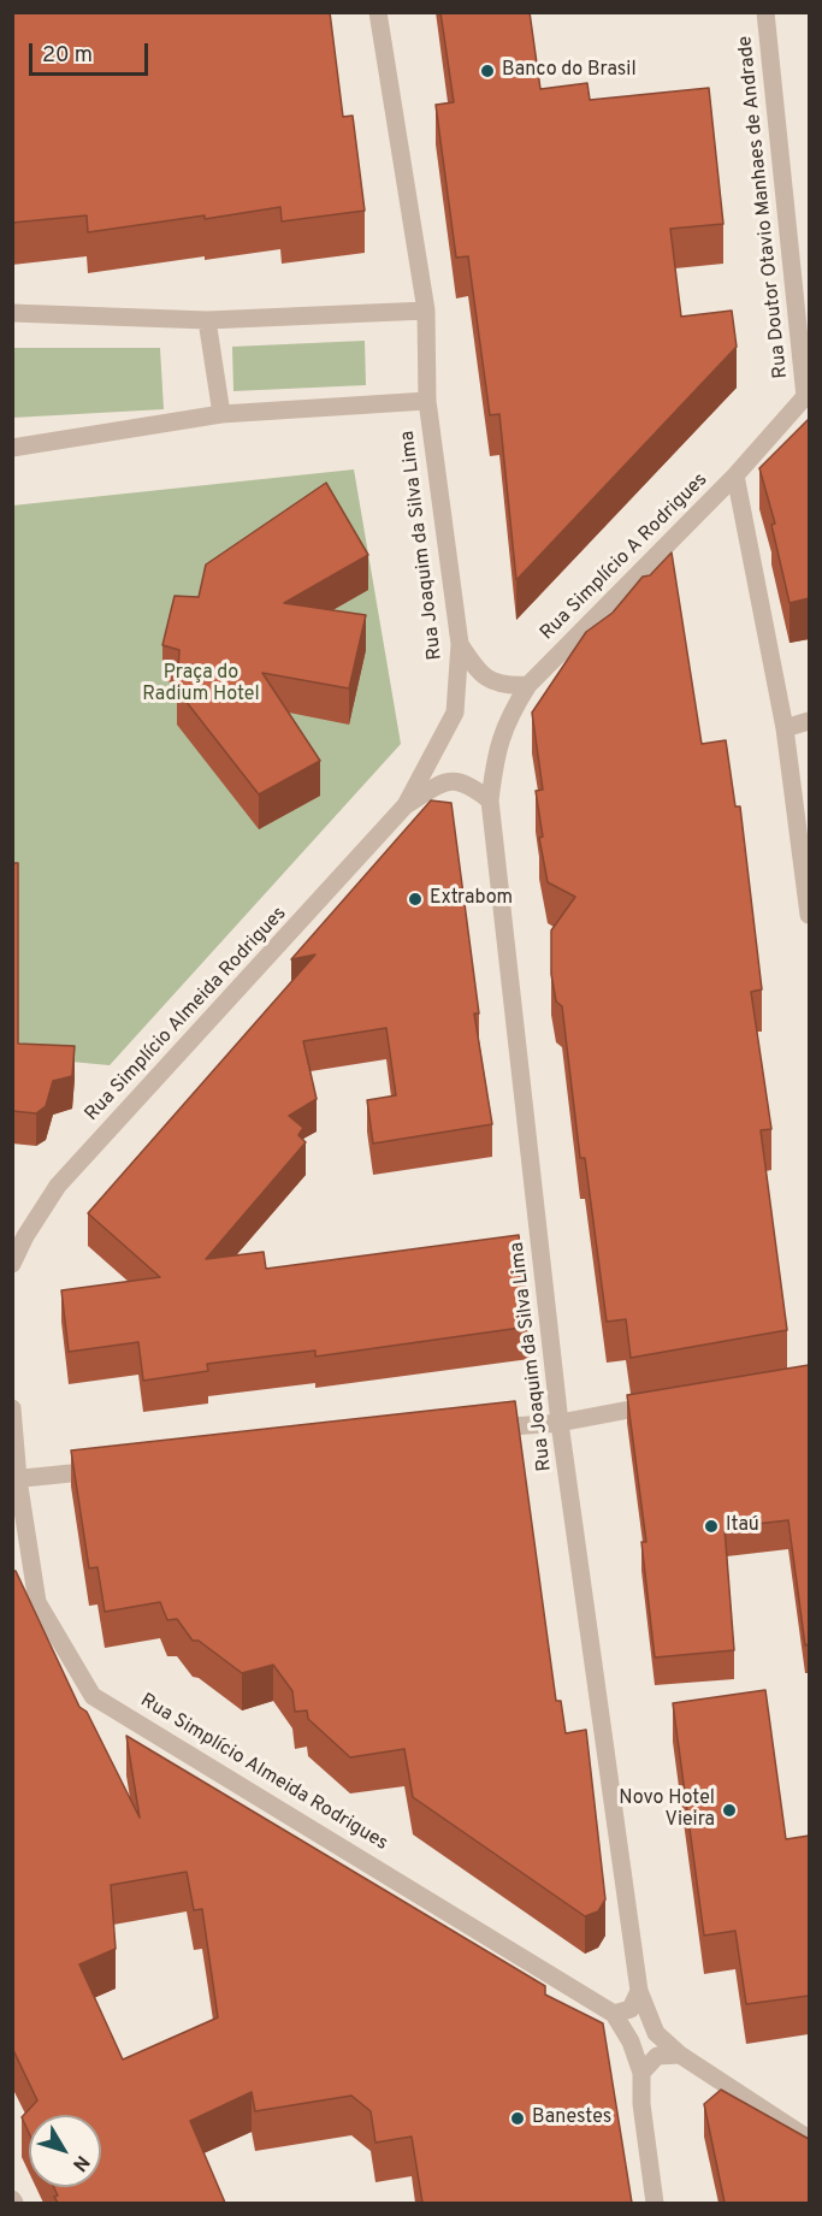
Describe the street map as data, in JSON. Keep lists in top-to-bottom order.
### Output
{
  "streets": {
    "street": [
      "Rua Doutor Otavio Manhaes de Andrade",
      "Rua Joaquim da Silva Lima",
      "Rua Simplício A Rodrigues",
      "Rua Simplício Almeida Rodrigues"
    ]
  },
  "crossings": [
    ["Rua Doutor Otavio Manhaes de Andrade", "Rua Simplício A Rodrigues"],
    ["Rua Joaquim da Silva Lima", "Rua Simplício A Rodrigues"],
    ["Rua Joaquim da Silva Lima", "Rua Simplício Almeida Rodrigues"]
  ],
  "parks": ["Praça do Radium Hotel"],
  "places": [
    "Banco do Brasil",
    "Extrabom",
    "Itaú",
    "Novo Hotel Vieira",
    "Banestes"
  ],
  "scale_bar": "20 m",
  "north": "bottom right"
}
